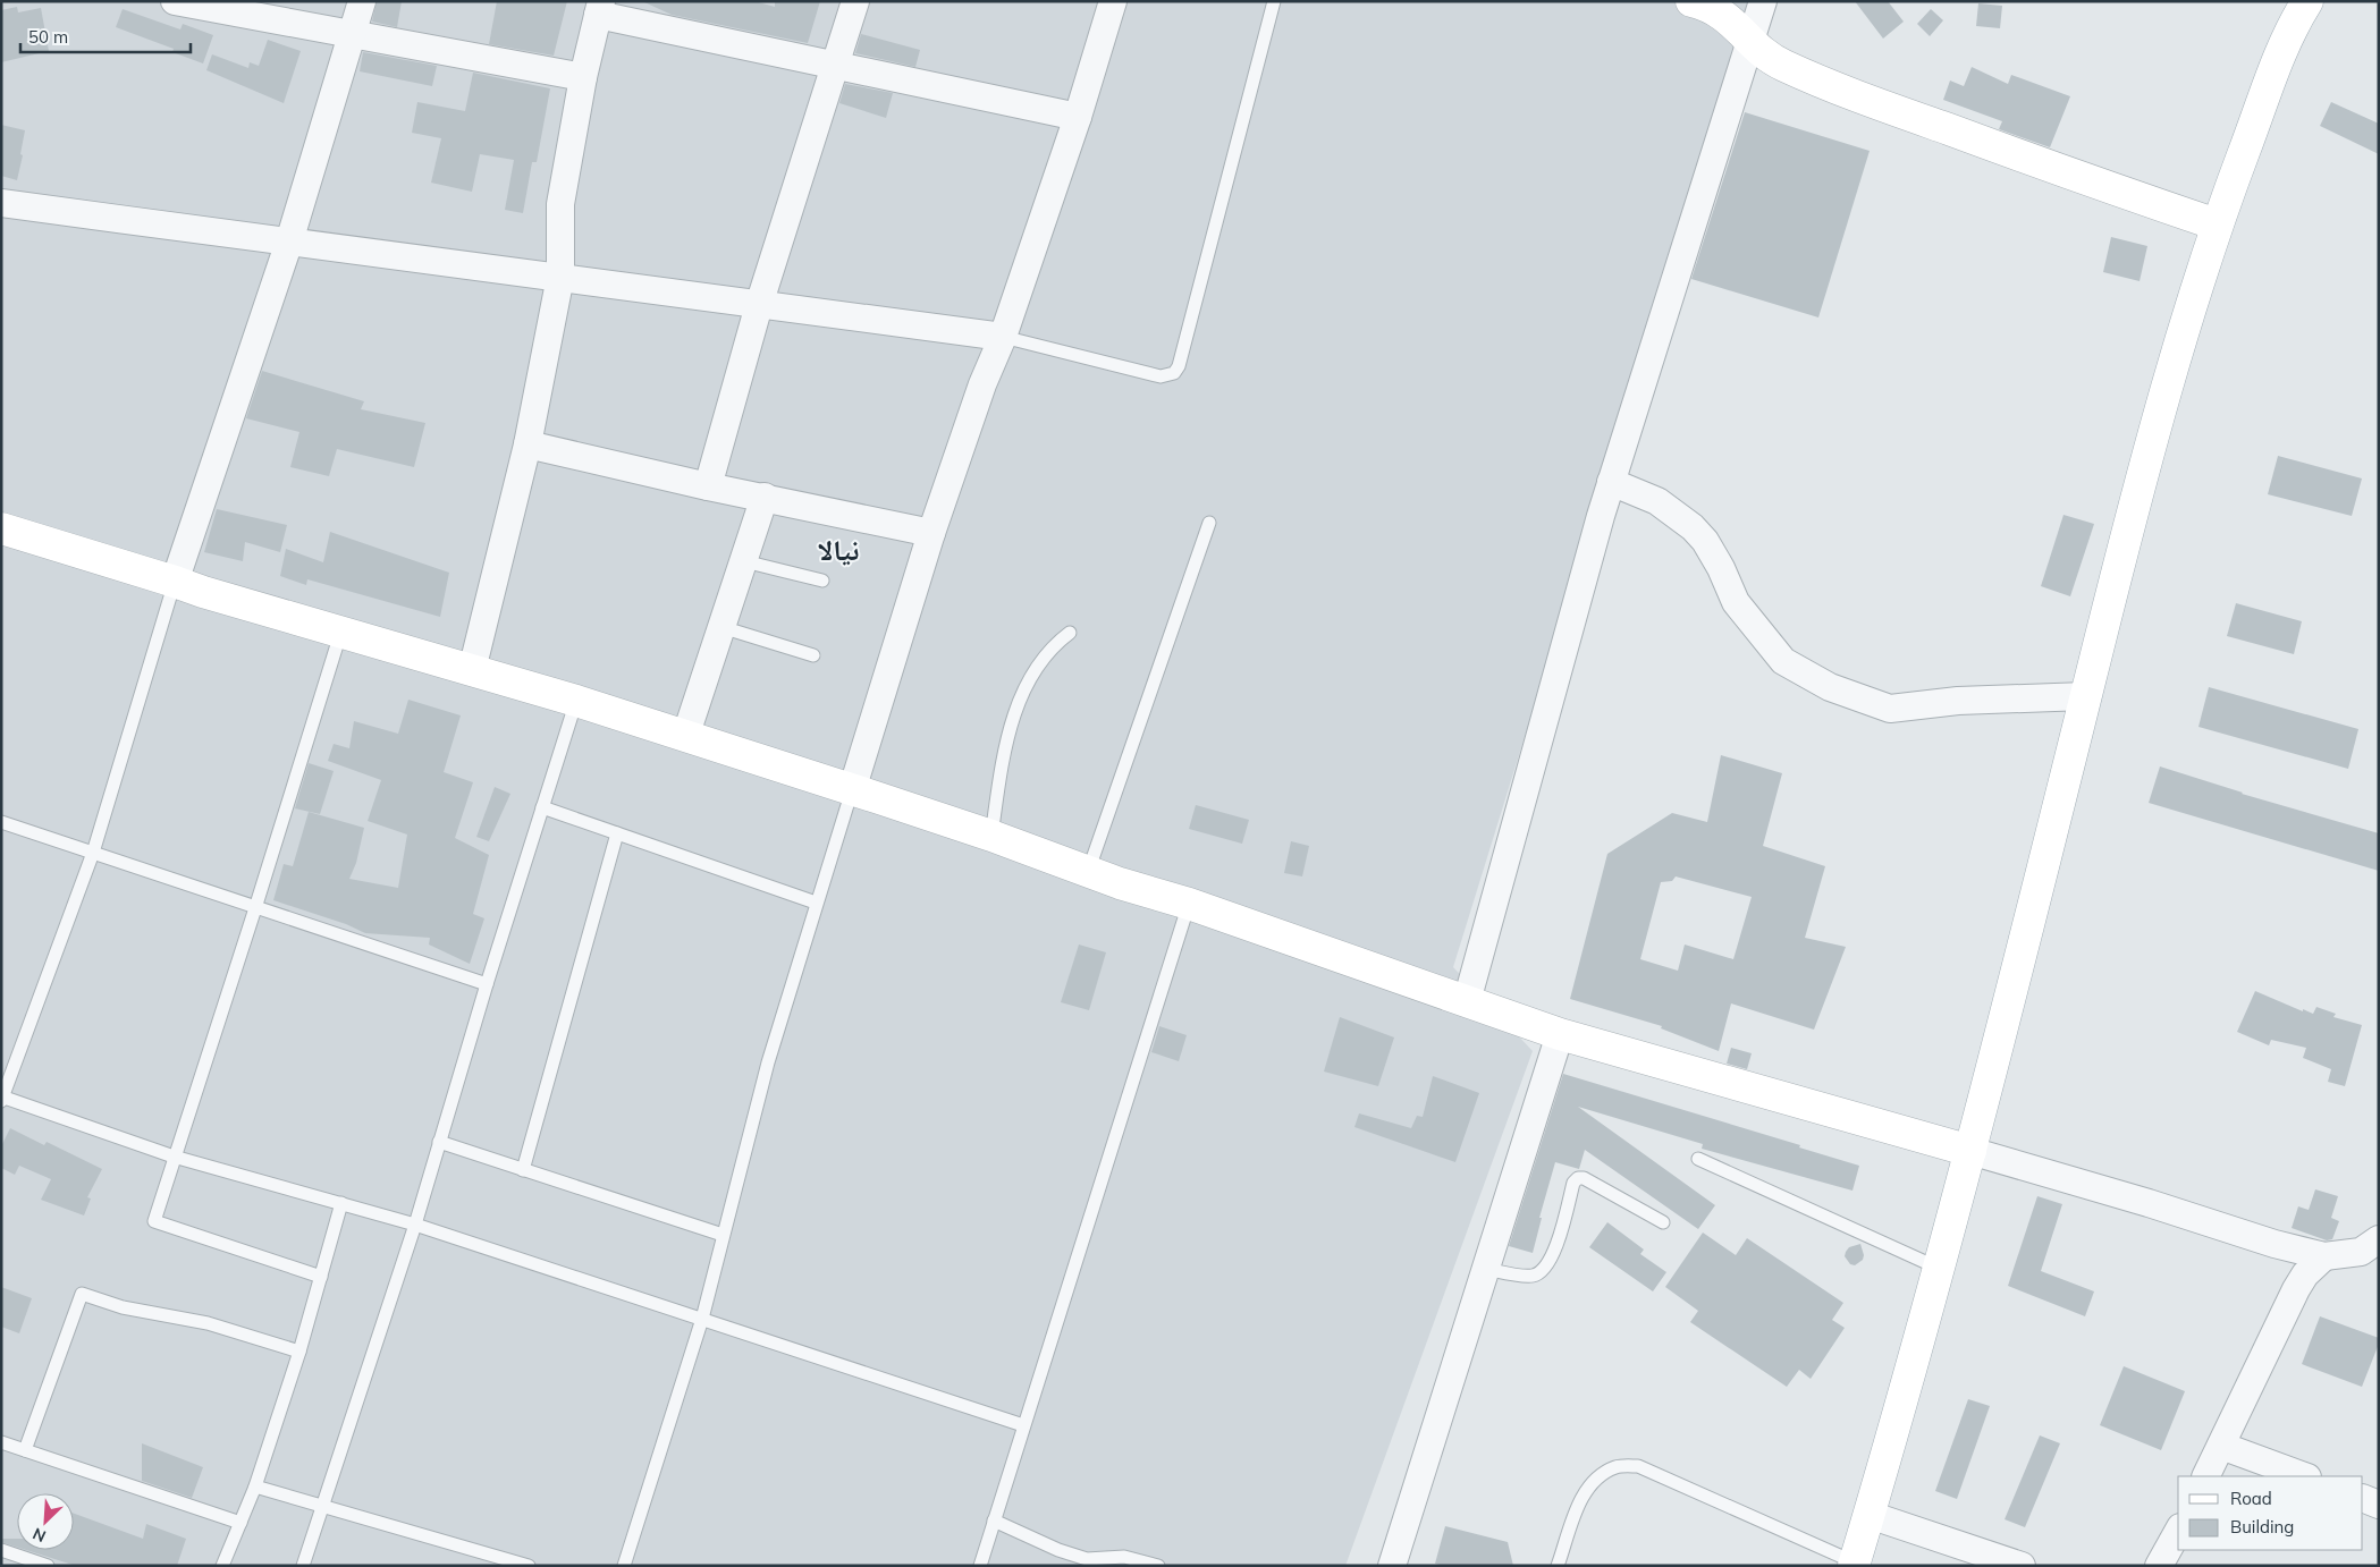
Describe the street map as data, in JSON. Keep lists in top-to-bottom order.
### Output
{
  "districts": ["نيالا"],
  "legend": ["Road", "Building"],
  "scale_bar": "50 m",
  "north": "bottom left"
}
